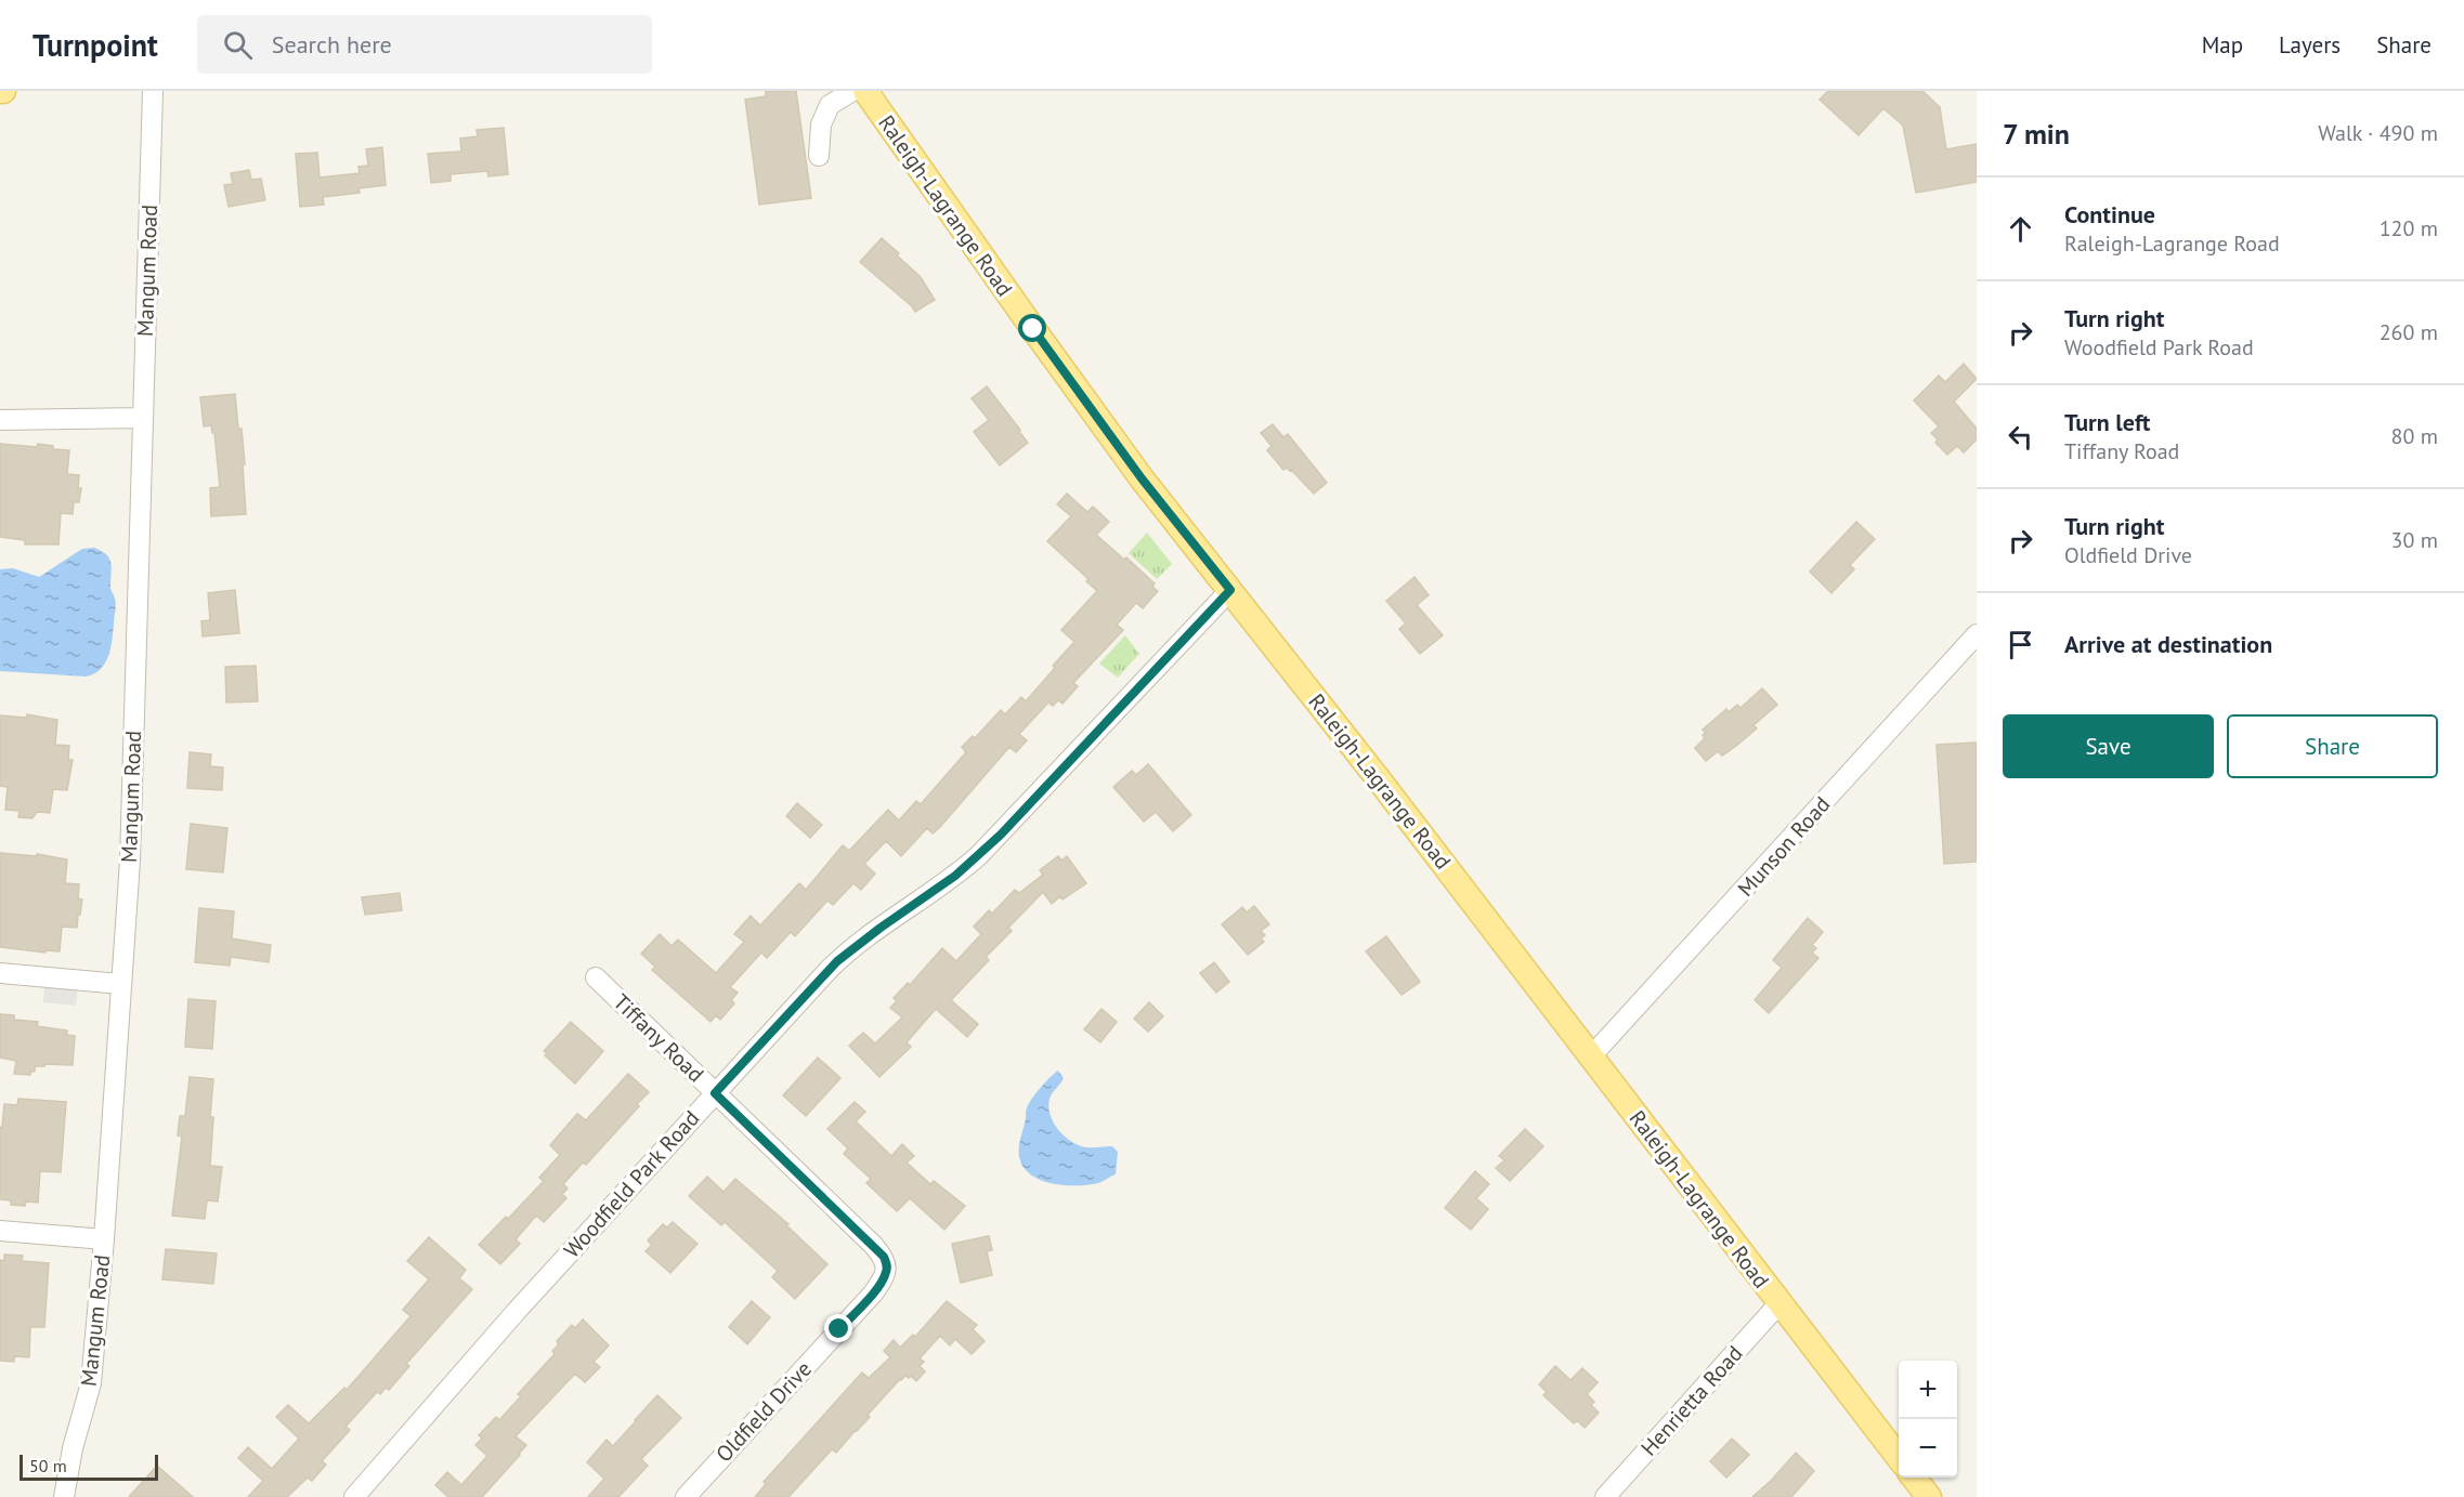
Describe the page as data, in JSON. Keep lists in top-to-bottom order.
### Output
{
  "streets": {
    "main road": ["Raleigh-Lagrange Road"],
    "street": [
      "Mangum Road",
      "Munson Road",
      "Tiffany Road",
      "Woodfield Park Road",
      "Henrietta Road",
      "Oldfield Drive"
    ]
  },
  "crossings": [
    ["Raleigh-Lagrange Road", "Munson Road"],
    ["Raleigh-Lagrange Road", "Woodfield Park Road"],
    ["Raleigh-Lagrange Road", "Henrietta Road"],
    ["Tiffany Road", "Woodfield Park Road"],
    ["Tiffany Road", "Oldfield Drive"]
  ],
  "scale_bar": "50 m",
  "page": {
    "header": "Turnpoint",
    "search": "Search here",
    "nav": ["Map", "Layers", "Share"],
    "heading": ["7 min", "Walk · 490 m"],
    "list": [
      ["Continue", "Raleigh-Lagrange Road", "120 m"],
      ["Turn right", "Woodfield Park Road", "260 m"],
      ["Turn left", "Tiffany Road", "80 m"],
      ["Turn right", "Oldfield Drive", "30 m"],
      "Arrive at destination"
    ],
    "buttons": ["Save", "Share"],
    "map_buttons": ["+", "−"],
    "scale": "50 m"
  }
}
